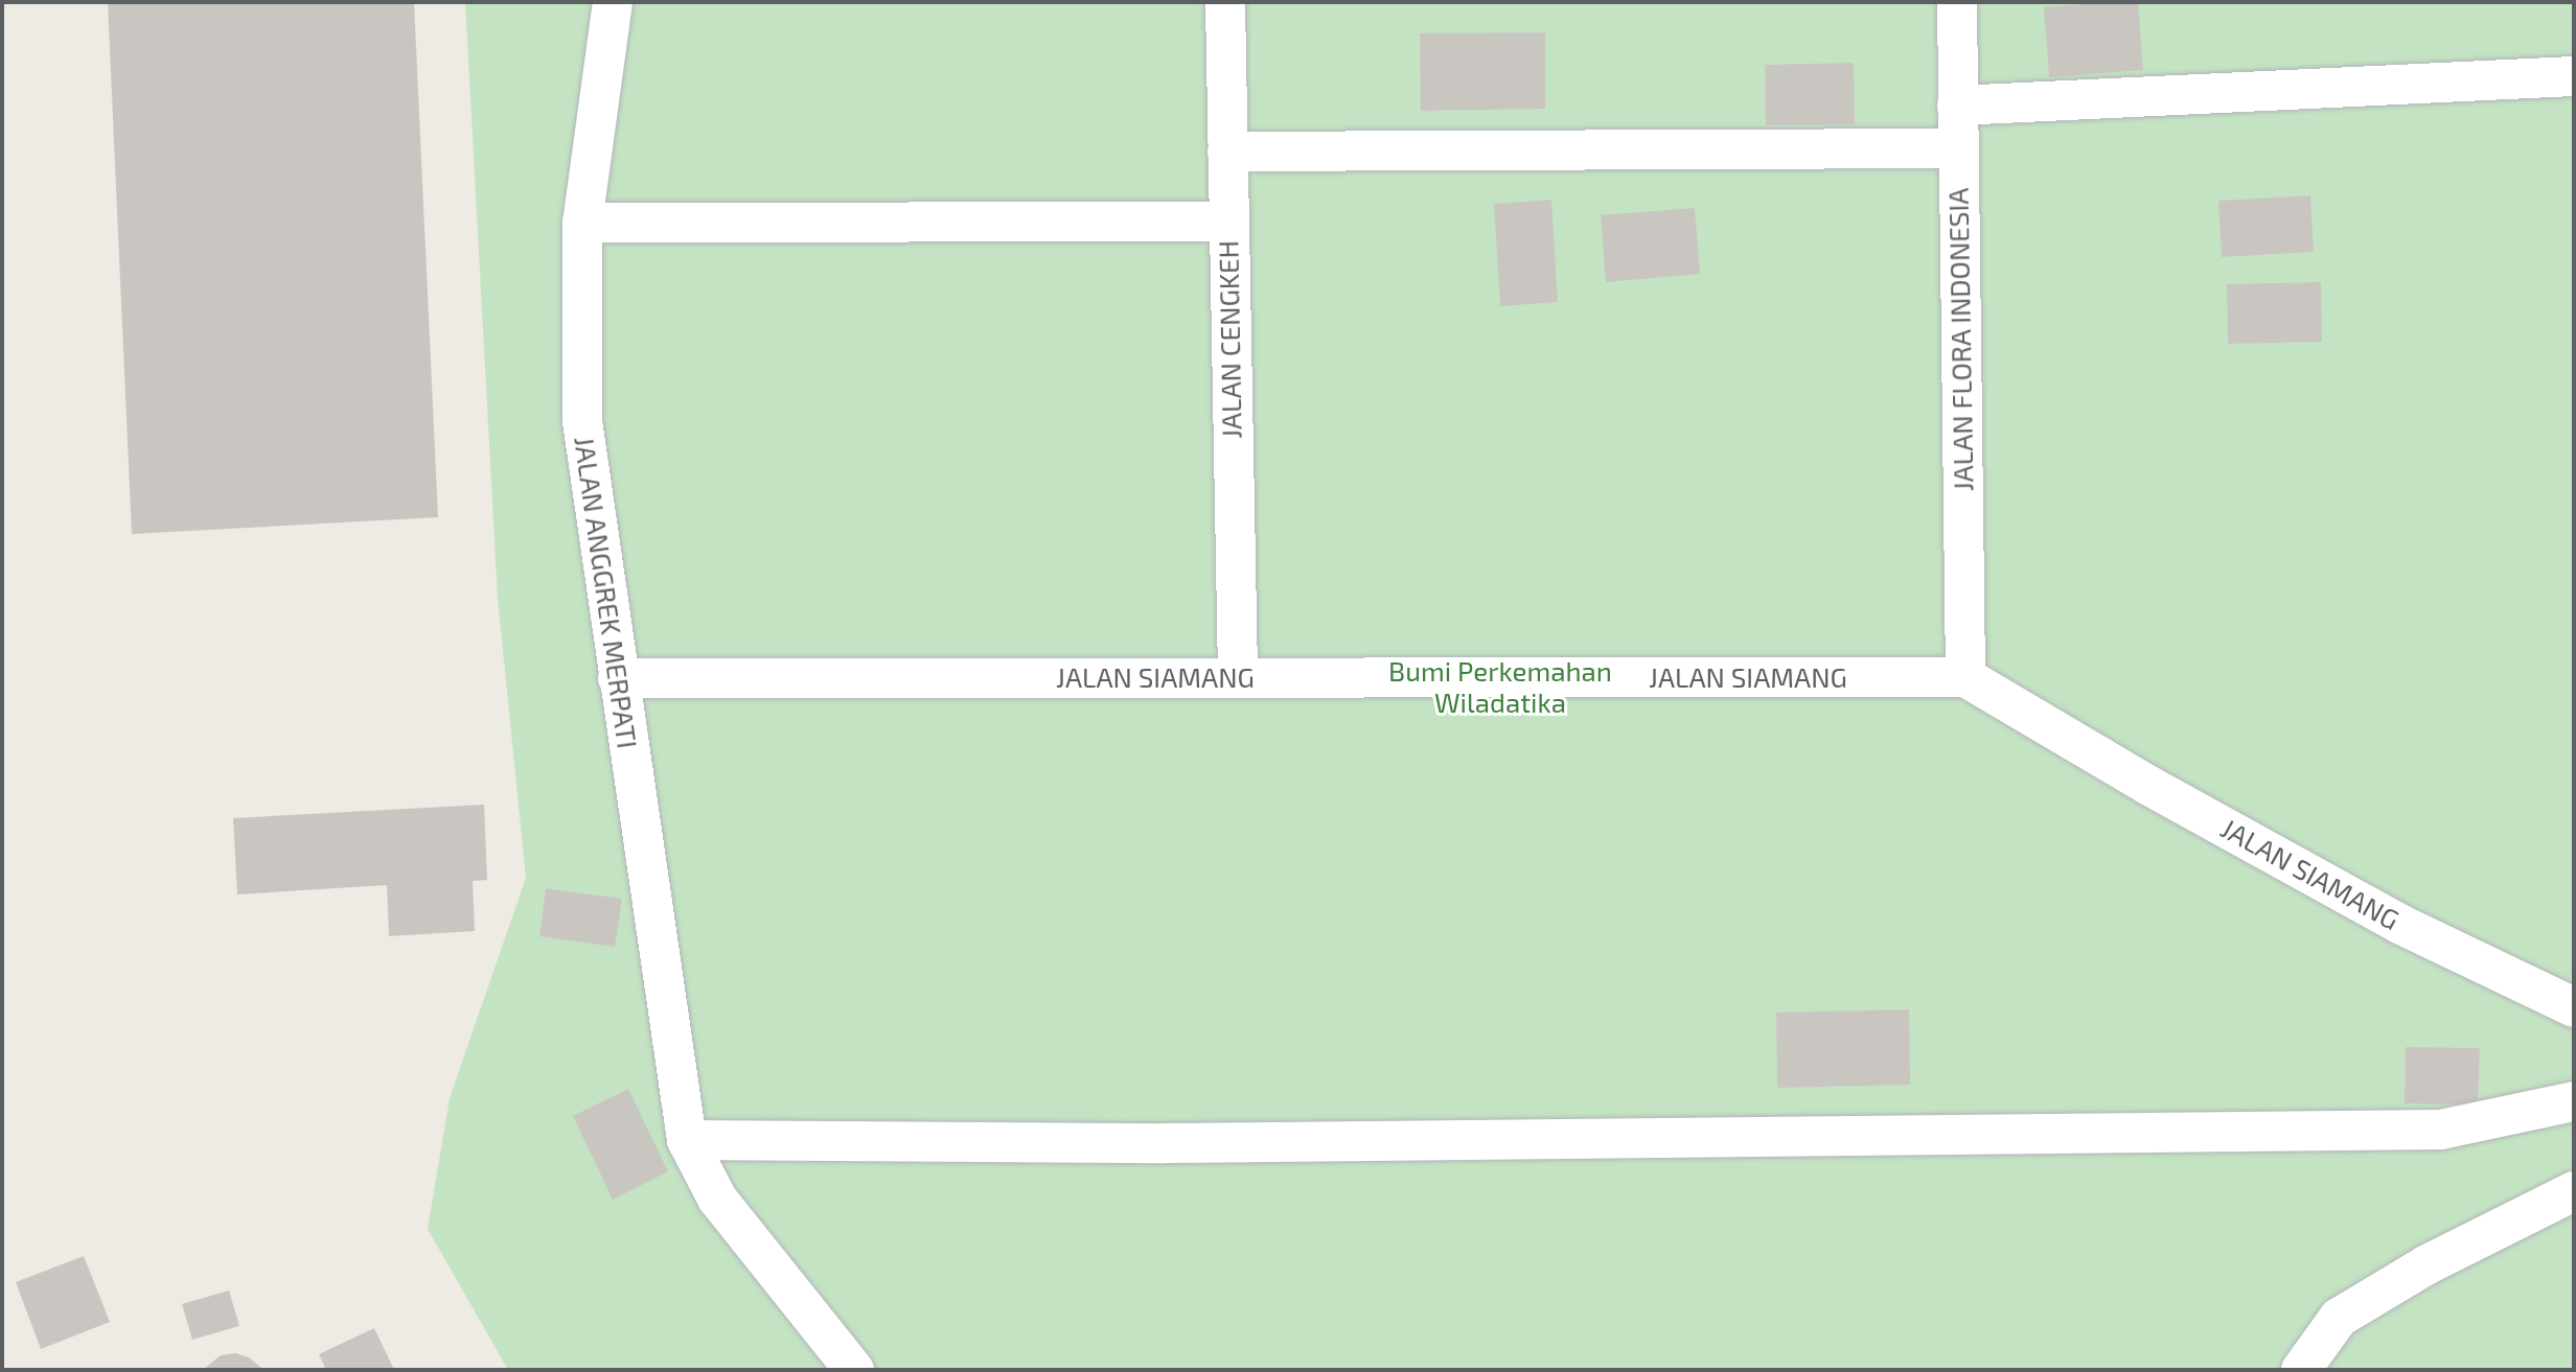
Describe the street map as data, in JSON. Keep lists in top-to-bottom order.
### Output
{
  "streets": {
    "street": [
      "JALAN CENGKEH",
      "JALAN FLORA INDONESIA",
      "JALAN ANGGREK MERPATI",
      "JALAN SIAMANG"
    ]
  },
  "crossings": [
    ["JALAN CENGKEH", "JALAN SIAMANG"],
    ["JALAN FLORA INDONESIA", "JALAN SIAMANG"],
    ["JALAN ANGGREK MERPATI", "JALAN SIAMANG"]
  ],
  "parks": ["Bumi Perkemahan Wiladatika"]
}
